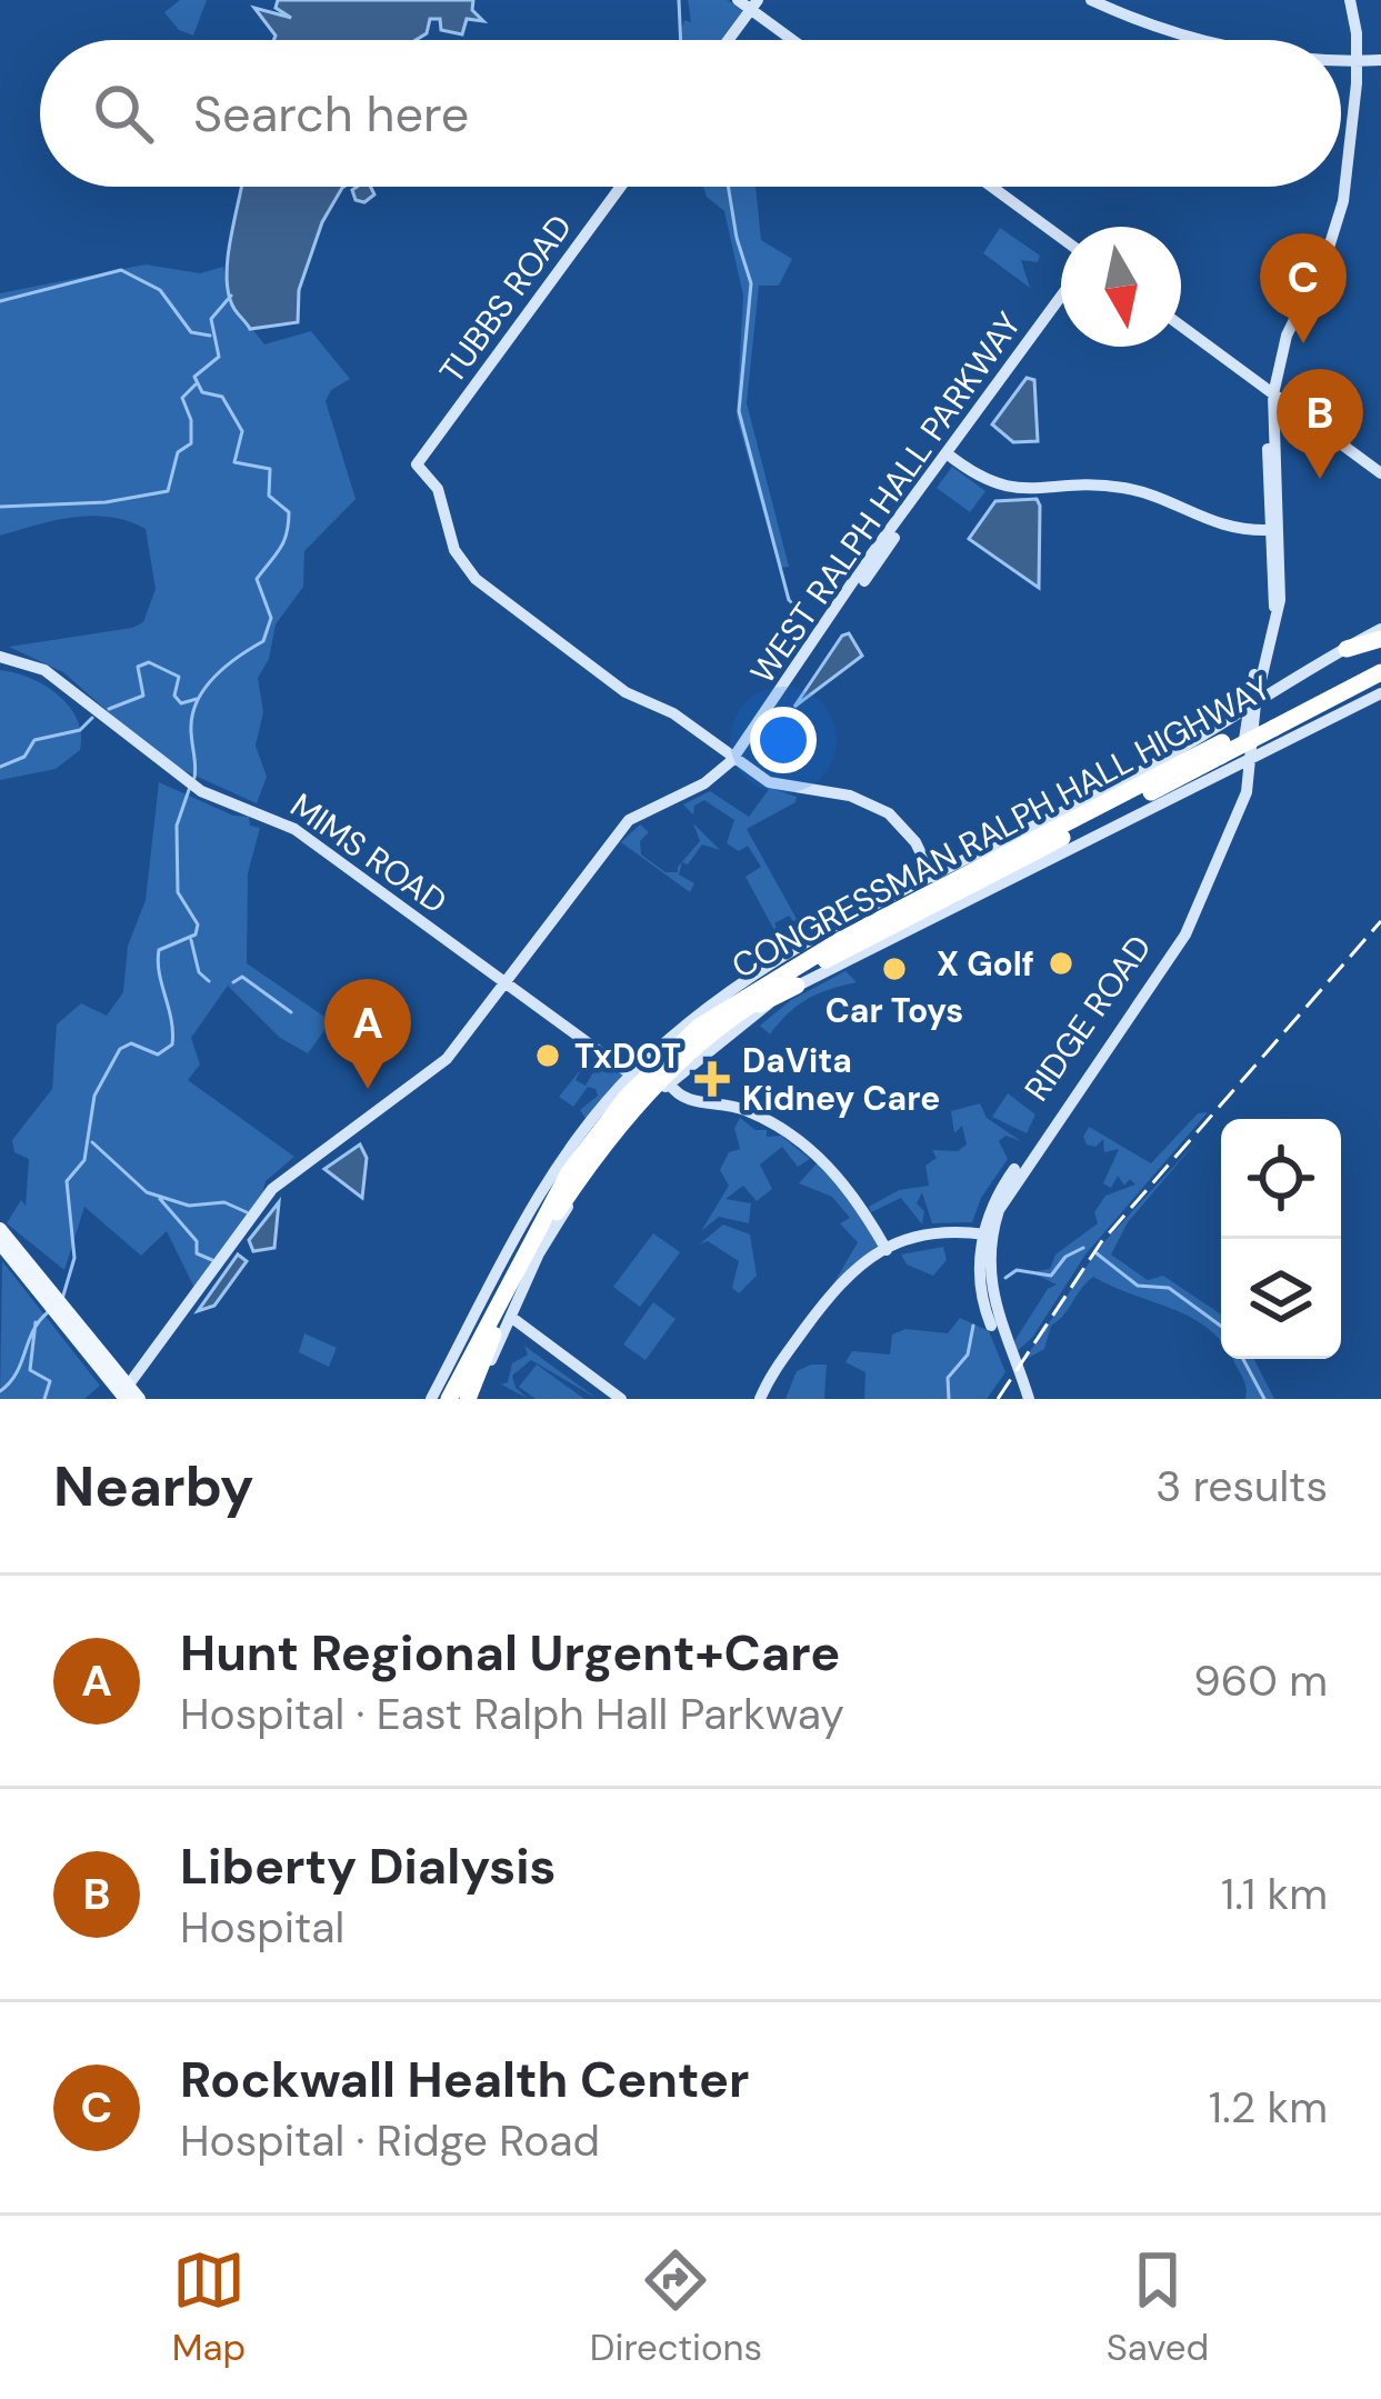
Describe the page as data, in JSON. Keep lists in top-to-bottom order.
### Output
{
  "streets": {
    "highway": ["CONGRESSMAN RALPH HALL HIGHWAY"],
    "main road": [
      "TUBBS ROAD",
      "WEST RALPH HALL PARKWAY",
      "MIMS ROAD",
      "RIDGE ROAD"
    ]
  },
  "crossings": [
    ["TUBBS ROAD", "WEST RALPH HALL PARKWAY"],
    ["WEST RALPH HALL PARKWAY", "MIMS ROAD"],
    ["CONGRESSMAN RALPH HALL HIGHWAY", "RIDGE ROAD"]
  ],
  "places": {
    "other": ["X Golf", "Car Toys", "TxDOT"],
    "health": ["DaVita Kidney Care"]
  },
  "north": "bottom",
  "page": {
    "search": "Search here",
    "pins": ["C", "B", "A"],
    "heading": ["Nearby", "3 results"],
    "list": [
      {
        "mark": "A",
        "name": "Hunt Regional Urgent+Care",
        "note": "Hospital · East Ralph Hall Parkway",
        "value": "960 m"
      },
      {
        "mark": "B",
        "name": "Liberty Dialysis",
        "note": "Hospital",
        "value": "1.1 km"
      },
      {
        "mark": "C",
        "name": "Rockwall Health Center",
        "note": "Hospital · Ridge Road",
        "value": "1.2 km"
      }
    ],
    "nav": ["Map", "Directions", "Saved"]
  }
}
